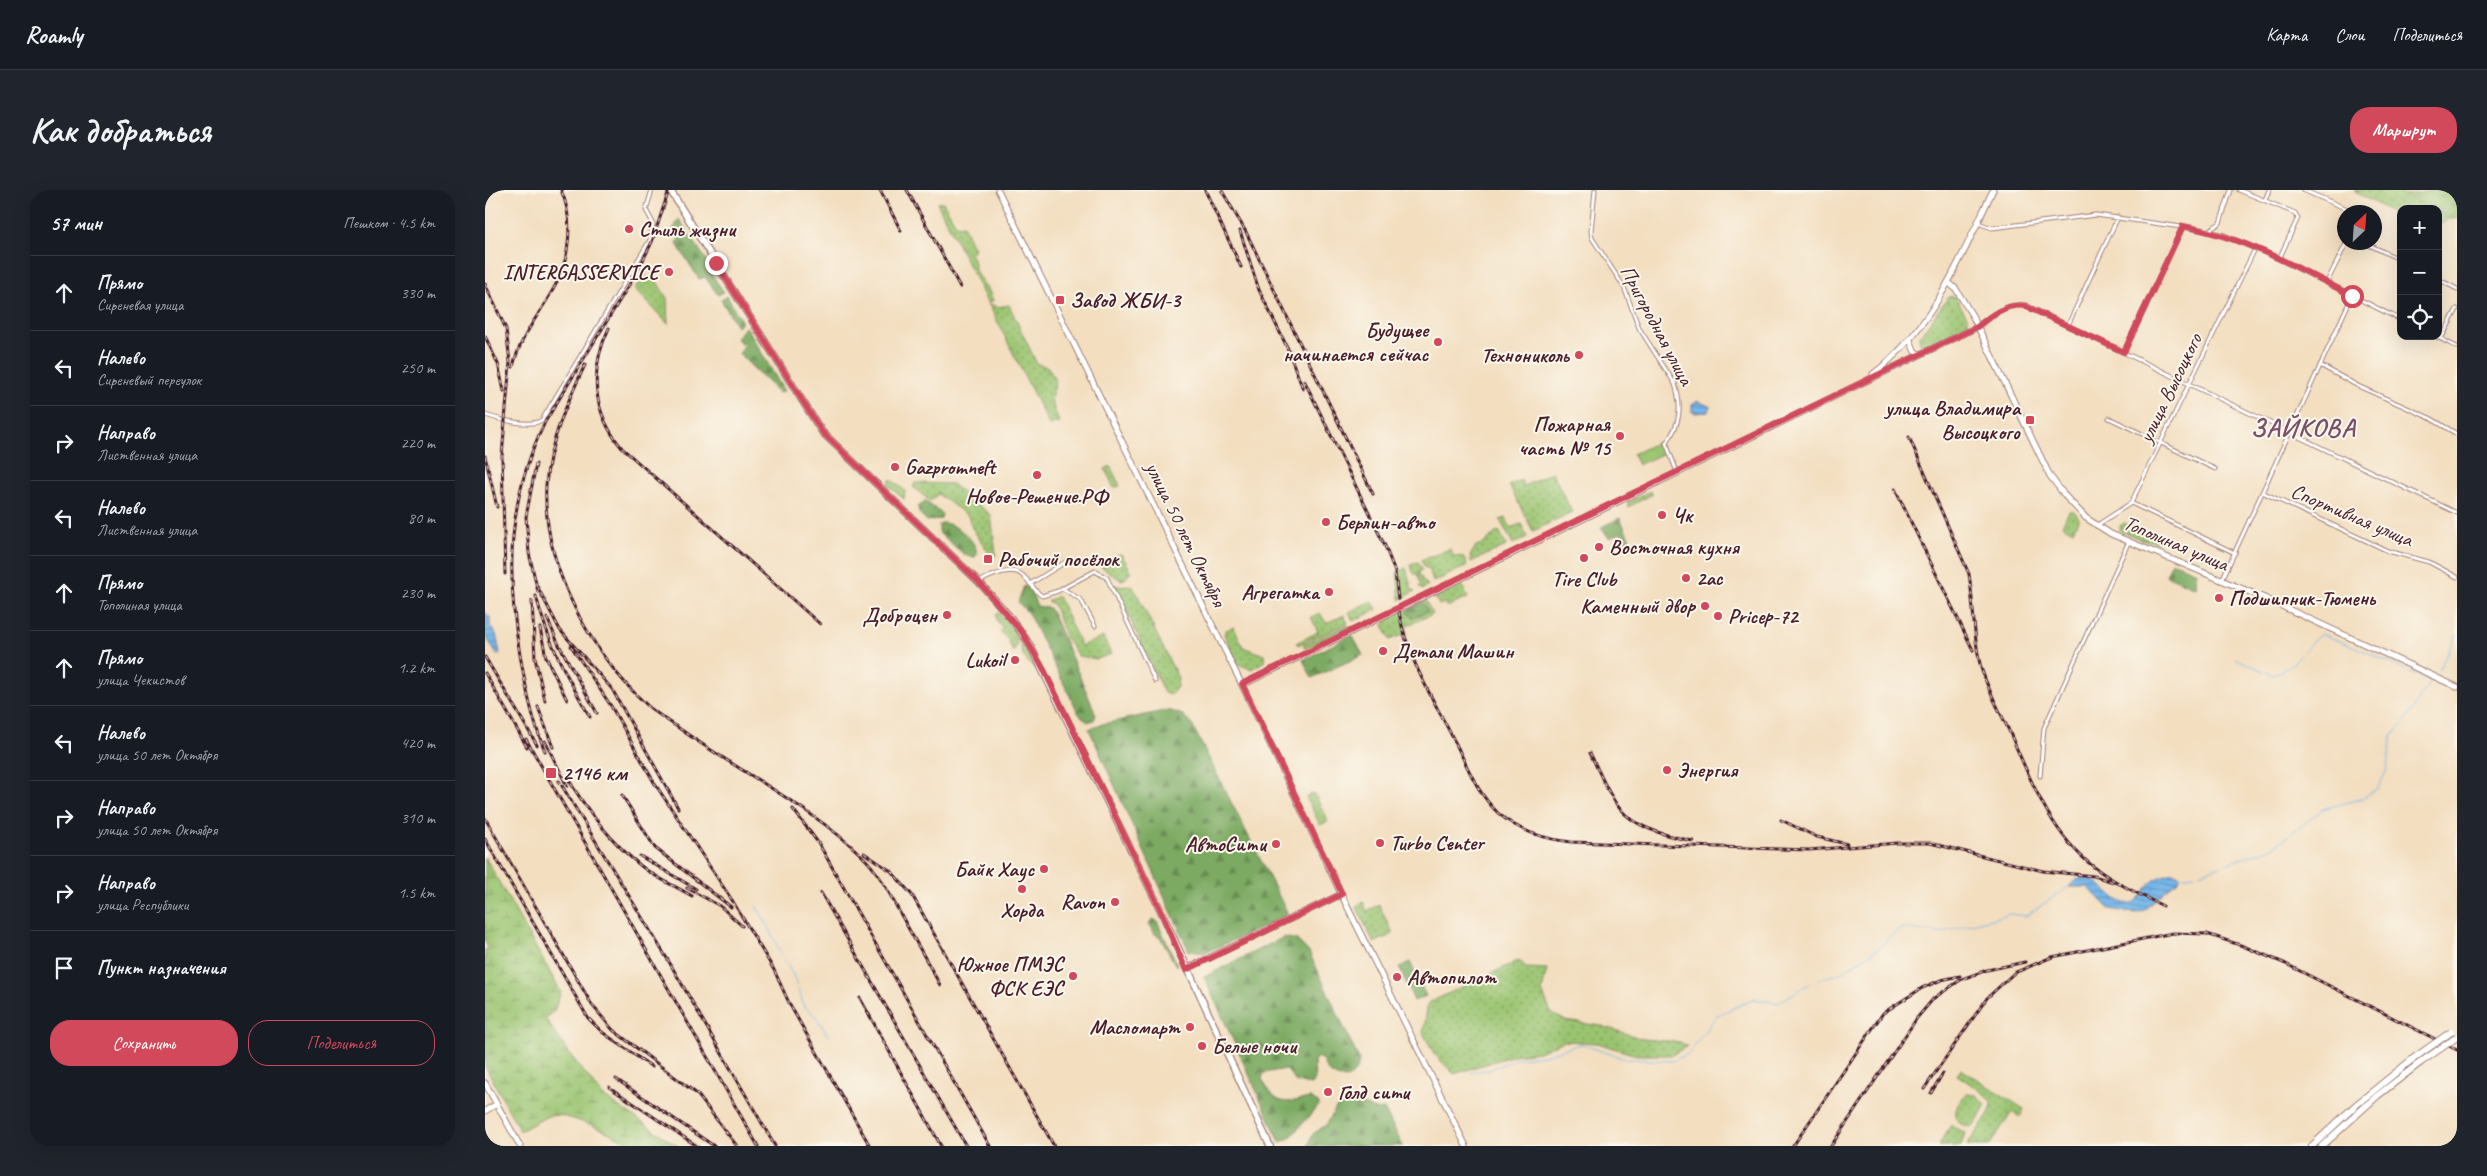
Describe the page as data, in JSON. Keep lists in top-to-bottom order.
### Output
{
  "streets": {
    "main road": ["улица 50 лет Октября", "Тополиная улица"],
    "street": ["Пригородная улица", "улица Высоцкого", "Спортивная улица"]
  },
  "districts": ["ЗАЙКОВА"],
  "places": {
    "other": [
      "Стиль жизни",
      "INTERGASSERVICE",
      "Будущее начинается сейчас",
      "Технониколь",
      "Пожарная часть № 15",
      "Gazpromneft",
      "Новое-Решение.РФ",
      "Чк",
      "Берлин-авто",
      "Восточная кухня",
      "Tire Club",
      "2ас",
      "Агрегатка",
      "Подшипник-Тюмень",
      "Каменный двор",
      "Доброцен",
      "Pricep-72",
      "Детали Машин",
      "Lukoil",
      "Энергия",
      "Turbo Center",
      "АвтоСити",
      "Байк Хаус",
      "Хорда",
      "Ravon",
      "Южное ПМЭС ФСК ЕЭС",
      "Автопилот",
      "Масломарт",
      "Белые ночи",
      "Голд сити"
    ],
    "transit": [
      "Завод ЖБИ-3",
      "улица Владимира Высоцкого",
      "Рабочий посёлок",
      "2146 км"
    ]
  },
  "north": "top right",
  "page": {
    "header": "Roamly",
    "nav": ["Карта", "Слои", "Поделиться"],
    "buttons": [
      "Маршрут",
      ["Сохранить", "Поделиться"]
    ],
    "title": "Как добраться",
    "heading": ["57 мин", "Пешком · 4.5 km"],
    "map_buttons": ["+", "−"],
    "list": [
      ["Прямо", "Сиреневая улица", "330 m"],
      ["Налево", "Сиреневый переулок", "250 m"],
      ["Направо", "Лиственная улица", "220 m"],
      ["Налево", "Лиственная улица", "80 m"],
      ["Прямо", "Тополиная улица", "230 m"],
      ["Прямо", "улица Чекистов", "1.2 km"],
      ["Налево", "улица 50 лет Октября", "420 m"],
      ["Направо", "улица 50 лет Октября", "310 m"],
      ["Направо", "улица Республики", "1.5 km"],
      "Пункт назначения"
    ]
  }
}
